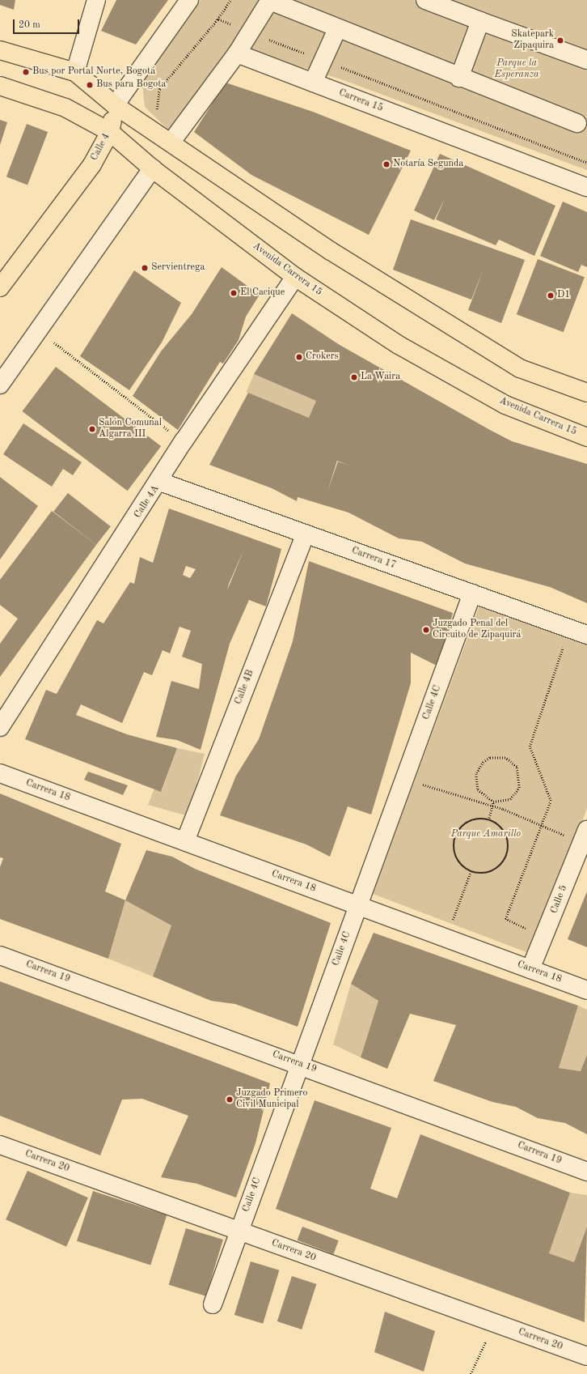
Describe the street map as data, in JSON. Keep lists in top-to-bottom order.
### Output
{
  "streets": {
    "main road": ["Calle 4", "Avenida Carrera 15"],
    "street": [
      "Carrera 15",
      "Calle 4A",
      "Carrera 17",
      "Calle 4B",
      "Calle 4C",
      "Carrera 18",
      "Calle 5",
      "Carrera 19",
      "Carrera 20"
    ]
  },
  "crossings": [
    ["Calle 4", "Avenida Carrera 15"],
    ["Avenida Carrera 15", "Calle 4A"],
    ["Calle 4A", "Carrera 17"],
    ["Carrera 17", "Calle 4B"],
    ["Carrera 17", "Calle 4C"],
    ["Calle 4B", "Carrera 18"],
    ["Calle 4C", "Carrera 18"],
    ["Calle 4C", "Carrera 19"],
    ["Calle 4C", "Carrera 20"],
    ["Carrera 18", "Calle 5"]
  ],
  "parks": ["Parque la Esperanza", "Parque Amarillo"],
  "places": [
    "Skatepark Zipaquira",
    "Bus por Portal Norte, Bogotá",
    "Bus para Bogota",
    "Notaría Segunda",
    "Servientrega",
    "El Cacique",
    "D1",
    "Crokers",
    "La Waira",
    "Salón Comunal Algarra III",
    "Juzgado Penal del Circuito de Zipaquirá",
    "Juzgado Primero Civil Municipal"
  ],
  "scale_bar": "20 m"
}
